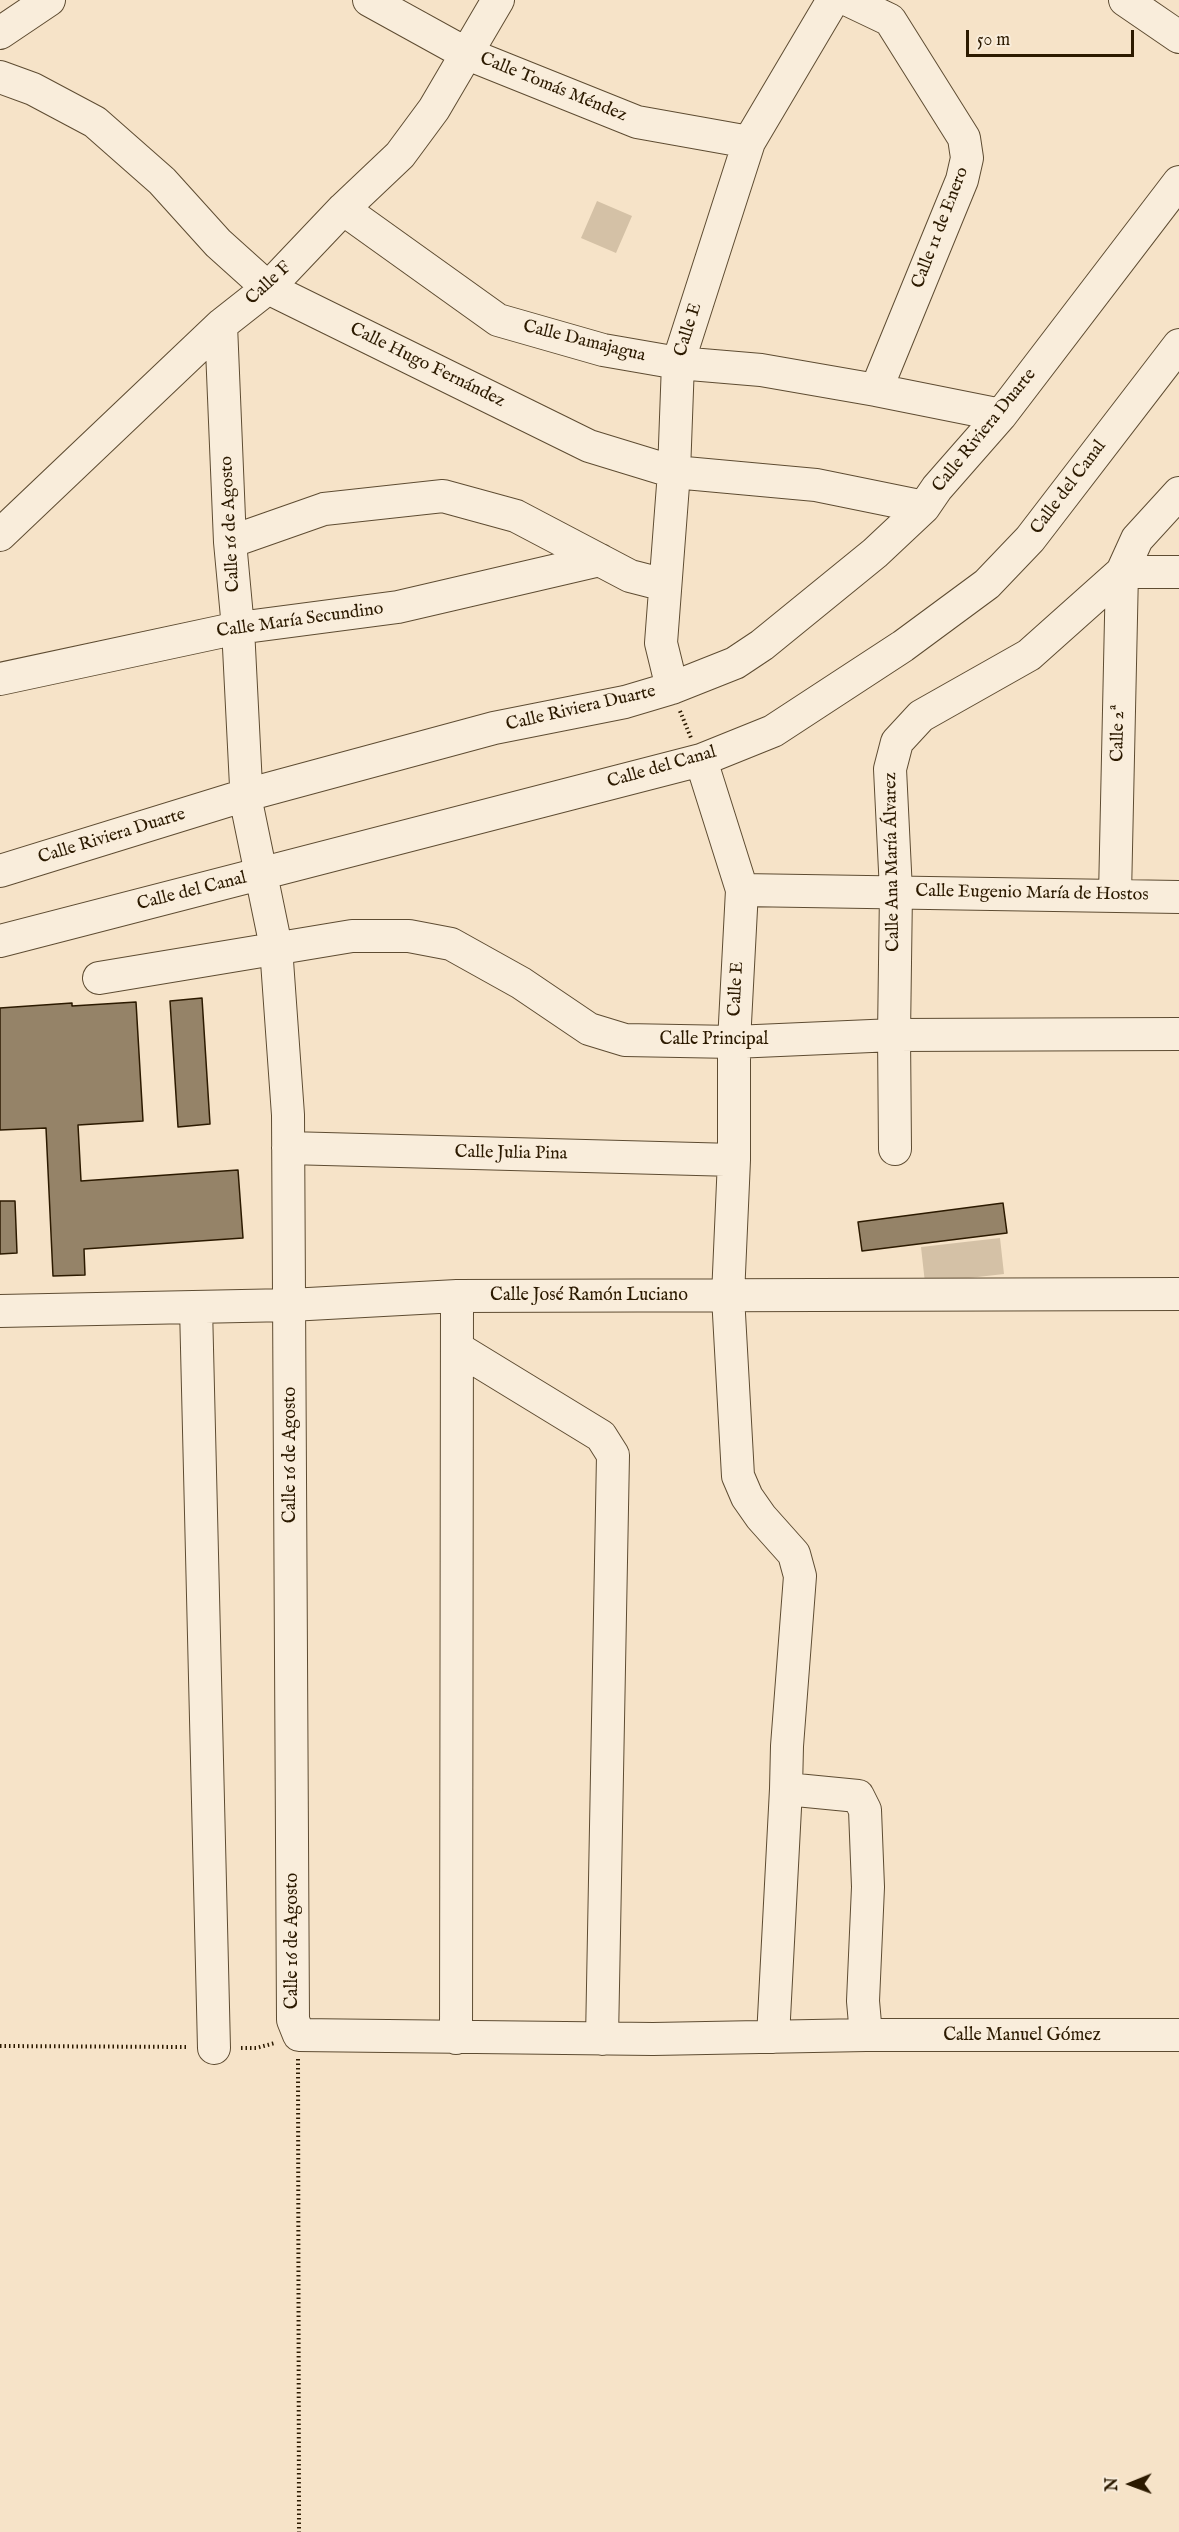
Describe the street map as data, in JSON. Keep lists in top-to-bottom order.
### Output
{
  "streets": {
    "street": [
      "Calle Tomás Méndez",
      "Calle 11 de Enero",
      "Calle F",
      "Calle E",
      "Calle Damajagua",
      "Calle Hugo Fernández",
      "Calle Riviera Duarte",
      "Calle del Canal",
      "Calle 16 de Agosto",
      "Calle María Secundino",
      "Calle 2ª",
      "Calle Ana María Álvarez",
      "Calle Eugenio María de Hostos",
      "Calle Principal",
      "Calle Julia Pina",
      "Calle José Ramón Luciano",
      "Calle Manuel Gómez"
    ]
  },
  "crossings": [
    ["Calle Tomás Méndez", "Calle F"],
    ["Calle Tomás Méndez", "Calle E"],
    ["Calle 11 de Enero", "Calle Damajagua"],
    ["Calle F", "Calle Damajagua"],
    ["Calle F", "Calle Hugo Fernández"],
    ["Calle F", "Calle 16 de Agosto"],
    ["Calle E", "Calle Damajagua"],
    ["Calle E", "Calle Hugo Fernández"],
    ["Calle E", "Calle Riviera Duarte"],
    ["Calle E", "Calle del Canal"],
    ["Calle E", "Calle Eugenio María de Hostos"],
    ["Calle E", "Calle Principal"],
    ["Calle E", "Calle Julia Pina"],
    ["Calle E", "Calle José Ramón Luciano"],
    ["Calle E", "Calle Manuel Gómez"],
    ["Calle Damajagua", "Calle Riviera Duarte"],
    ["Calle Hugo Fernández", "Calle Riviera Duarte"],
    ["Calle Riviera Duarte", "Calle 16 de Agosto"],
    ["Calle del Canal", "Calle 16 de Agosto"],
    ["Calle 16 de Agosto", "Calle María Secundino"],
    ["Calle 16 de Agosto", "Calle Principal"],
    ["Calle 16 de Agosto", "Calle Julia Pina"],
    ["Calle 16 de Agosto", "Calle José Ramón Luciano"],
    ["Calle 16 de Agosto", "Calle Manuel Gómez"],
    ["Calle 2ª", "Calle Ana María Álvarez"],
    ["Calle 2ª", "Calle Eugenio María de Hostos"],
    ["Calle Ana María Álvarez", "Calle Eugenio María de Hostos"],
    ["Calle Ana María Álvarez", "Calle Principal"]
  ],
  "scale_bar": "50 m",
  "north": "left"
}
